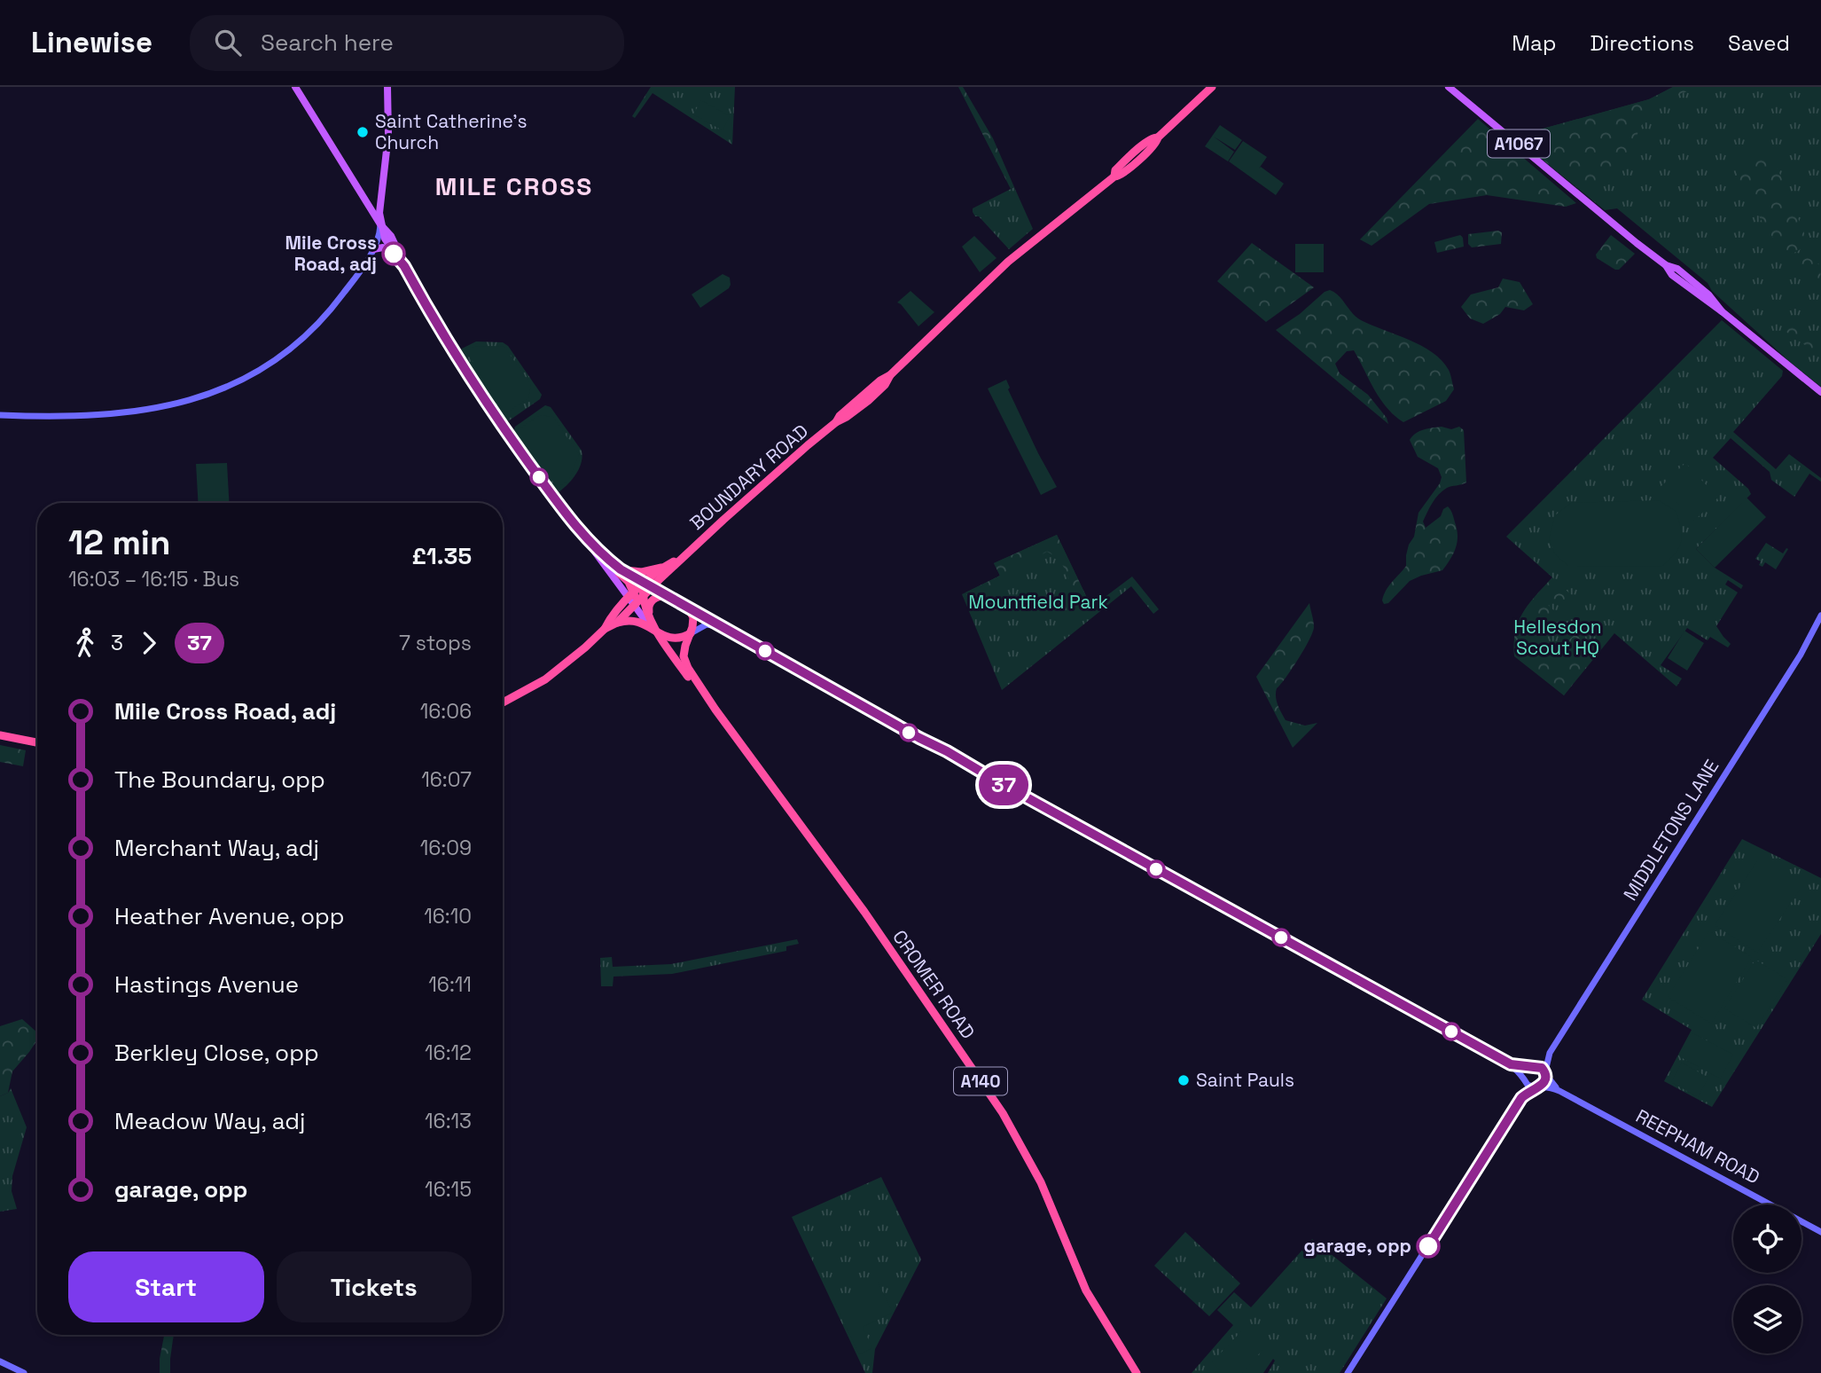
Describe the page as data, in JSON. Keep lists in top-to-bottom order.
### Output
{
  "streets": {
    "highway": [
      "BOUNDARY ROAD",
      "CROMER ROAD",
      "A140",
      "REEPHAM ROAD"
    ],
    "main road": ["A1067"],
    "street": ["MIDDLETONS LANE"]
  },
  "crossings": [
    ["BOUNDARY ROAD", "CROMER ROAD"],
    ["BOUNDARY ROAD", "A140"],
    ["BOUNDARY ROAD", "REEPHAM ROAD"],
    ["MIDDLETONS LANE", "REEPHAM ROAD"],
    ["CROMER ROAD", "A140"],
    ["CROMER ROAD", "REEPHAM ROAD"],
    ["A140", "REEPHAM ROAD"]
  ],
  "districts": ["MILE CROSS"],
  "parks": ["Mountfield Park", "Hellesdon Scout HQ"],
  "places": [
    "Saint Catherine's Church",
    "Mile Cross Road, adj",
    "Saint Pauls",
    "garage, opp"
  ],
  "lines": ["bus line 37"],
  "page": {
    "header": "Linewise",
    "search": "Search here",
    "nav": ["Map", "Directions", "Saved"],
    "on_map": "37",
    "heading": ["12 min", "16:03 – 16:15 · Bus", "£1.35"],
    "legs": ["3", "37", "7 stops"],
    "list": [
      {
        "name": "Mile Cross Road, adj",
        "value": "16:06"
      },
      {
        "name": "The Boundary, opp",
        "value": "16:07"
      },
      {
        "name": "Merchant Way, adj",
        "value": "16:09"
      },
      {
        "name": "Heather Avenue, opp",
        "value": "16:10"
      },
      {
        "name": "Hastings Avenue",
        "value": "16:11"
      },
      {
        "name": "Berkley Close, opp",
        "value": "16:12"
      },
      {
        "name": "Meadow Way, adj",
        "value": "16:13"
      },
      {
        "name": "garage, opp",
        "value": "16:15"
      }
    ],
    "buttons": ["Start", "Tickets"]
  }
}
